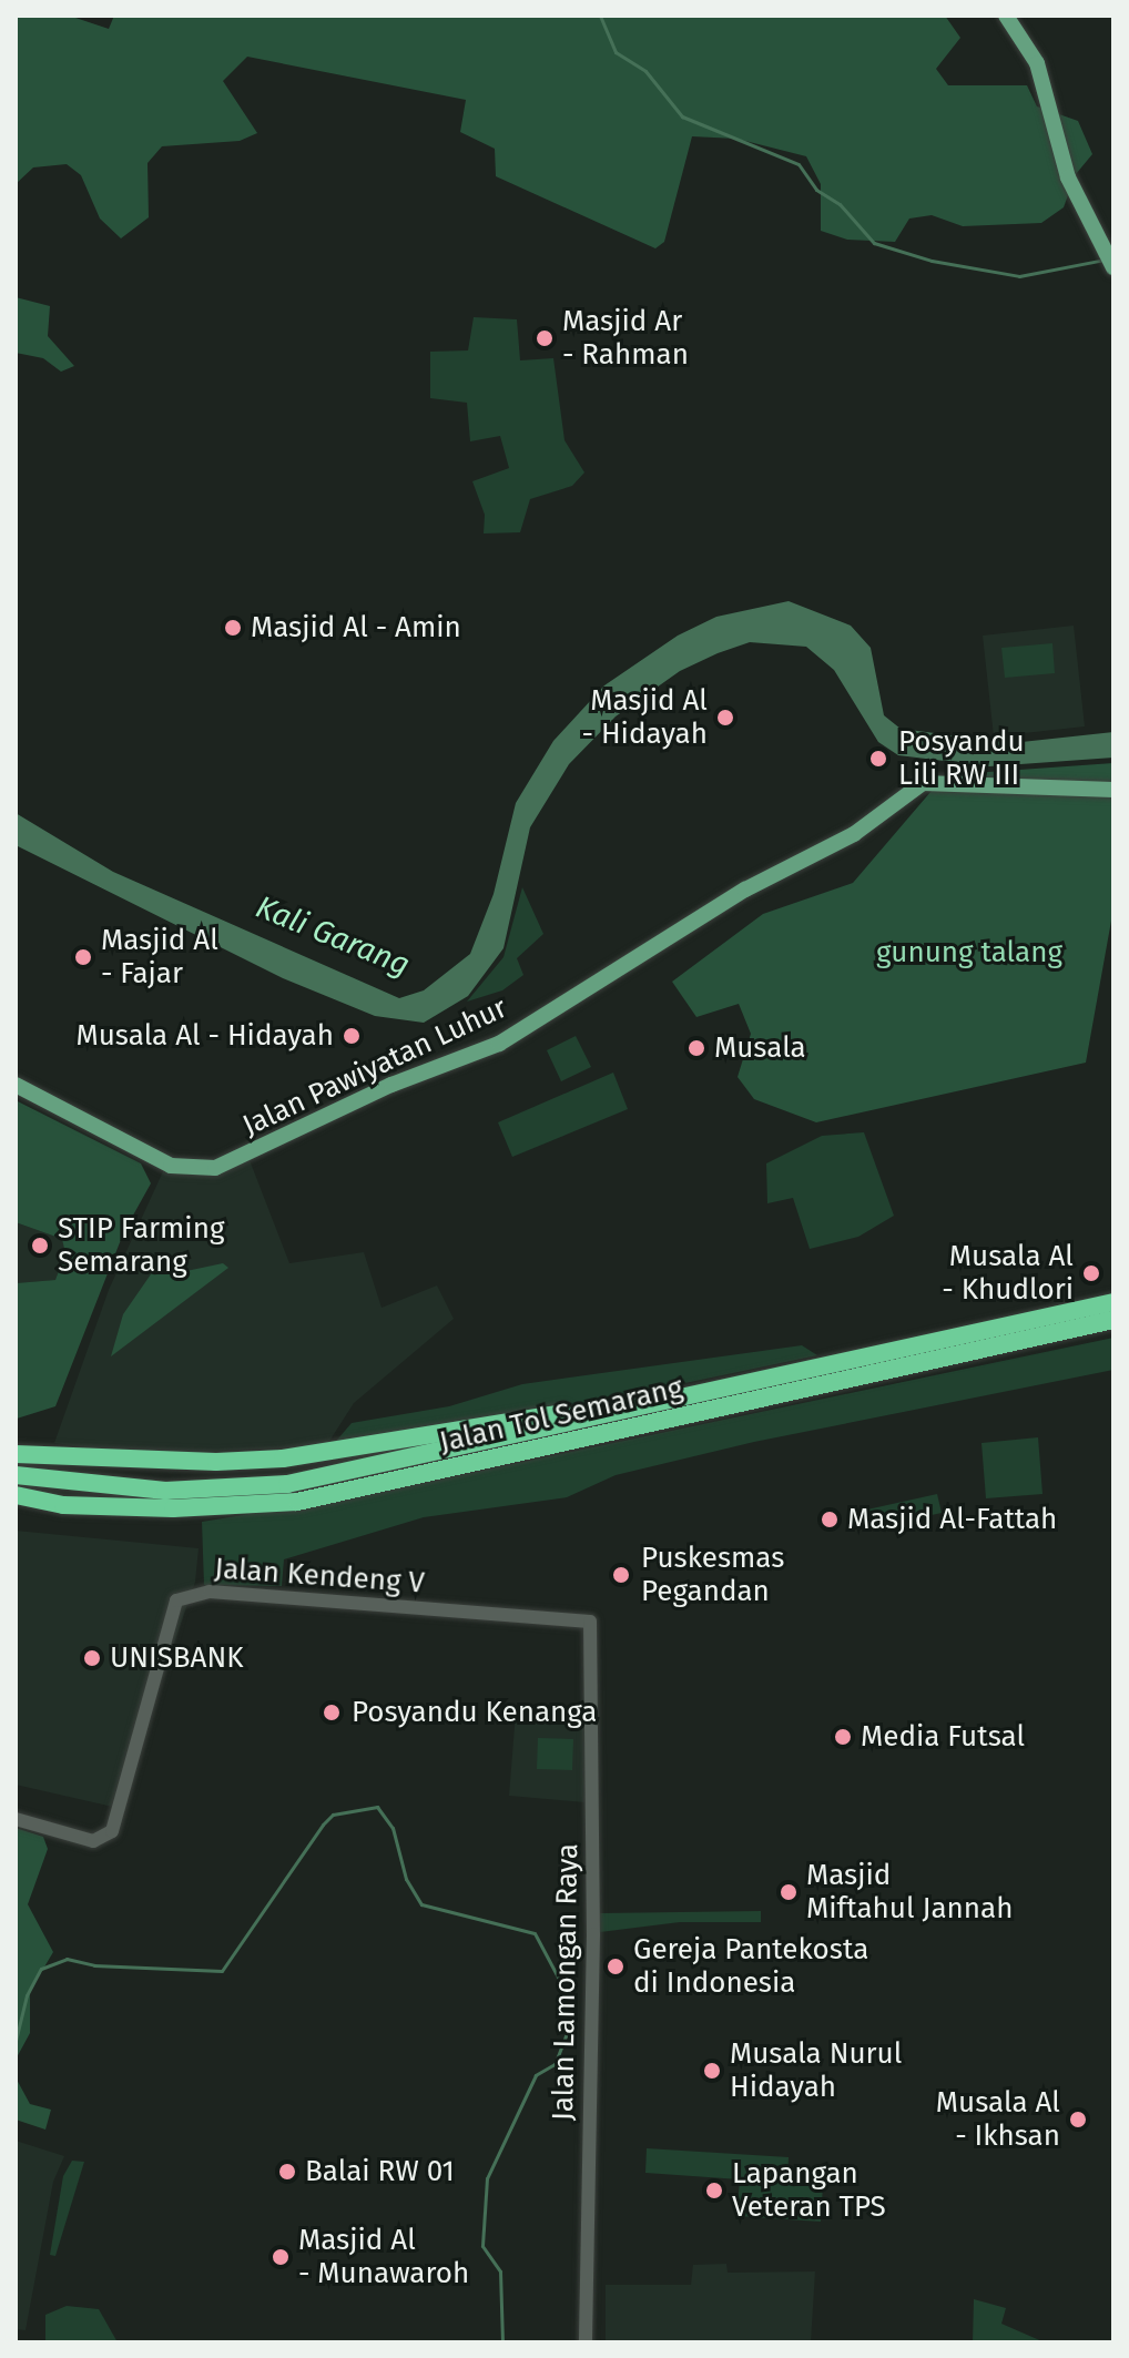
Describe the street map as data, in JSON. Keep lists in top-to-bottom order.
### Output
{
  "streets": {
    "highway": ["Jalan Tol Semarang"],
    "main road": ["Jalan Pawiyatan Luhur"],
    "street": ["Jalan Kendeng V", "Jalan Lamongan Raya"]
  },
  "crossings": [
    ["Jalan Kendeng V", "Jalan Lamongan Raya"]
  ],
  "water": ["Kali Garang"],
  "parks": ["gunung talang"],
  "places": [
    "Masjid Ar - Rahman",
    "Masjid Al - Amin",
    "Masjid Al - Hidayah",
    "Posyandu Lili RW III",
    "Masjid Al - Fajar",
    "Musala Al - Hidayah",
    "Musala",
    "STIP Farming Semarang",
    "Musala Al - Khudlori",
    "Masjid Al-Fattah",
    "Puskesmas Pegandan",
    "UNISBANK",
    "Posyandu Kenanga",
    "Media Futsal",
    "Masjid Miftahul Jannah",
    "Gereja Pantekosta di Indonesia",
    "Musala Nurul Hidayah",
    "Musala Al - Ikhsan",
    "Balai RW 01",
    "Lapangan Veteran TPS",
    "Masjid Al - Munawaroh"
  ]
}
